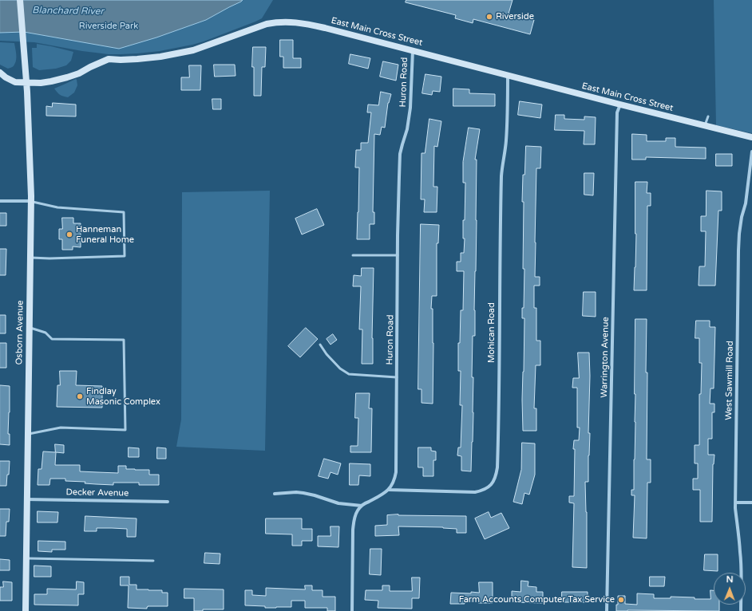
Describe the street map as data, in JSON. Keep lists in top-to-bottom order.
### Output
{
  "streets": {
    "main road": ["East Main Cross Street", "Osborn Avenue"],
    "street": [
      "Huron Road",
      "Mohican Road",
      "Warrington Avenue",
      "West Sawmill Road",
      "Decker Avenue"
    ]
  },
  "crossings": [
    ["East Main Cross Street", "Huron Road"],
    ["East Main Cross Street", "Osborn Avenue"],
    ["East Main Cross Street", "Mohican Road"],
    ["East Main Cross Street", "Warrington Avenue"],
    ["Huron Road", "Mohican Road"],
    ["Osborn Avenue", "Decker Avenue"]
  ],
  "water": ["Blanchard River"],
  "parks": ["Riverside Park"],
  "places": [
    "Riverside",
    "Hanneman Funeral Home",
    "Findlay Masonic Complex",
    "Farm Accounts Computer Tax Service"
  ],
  "north": "top"
}
